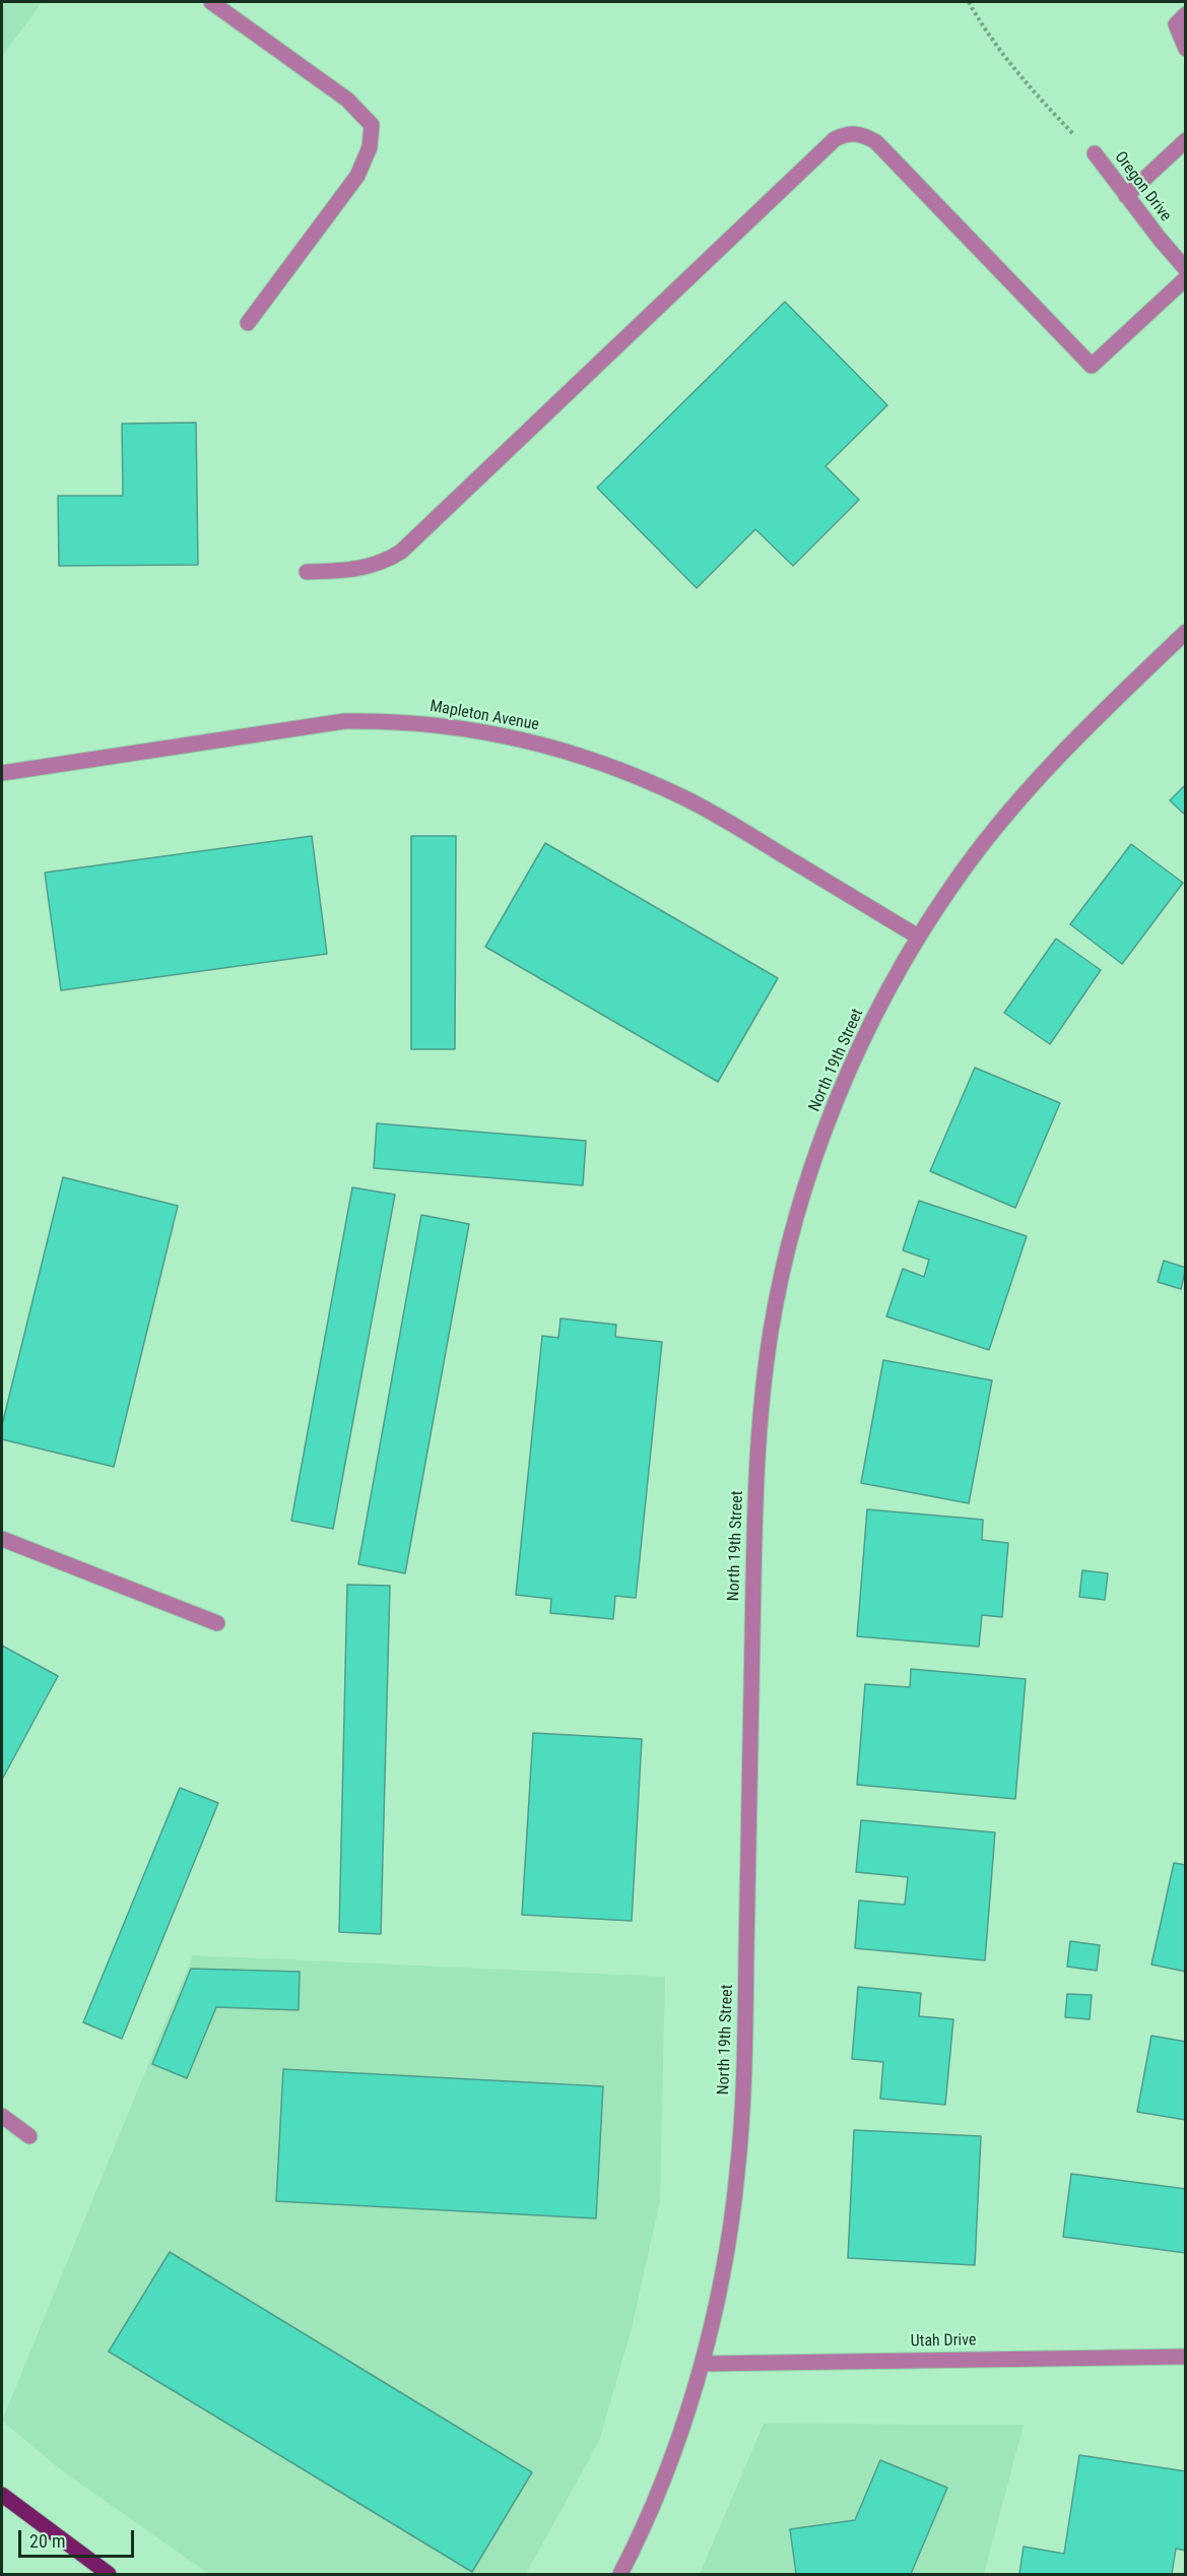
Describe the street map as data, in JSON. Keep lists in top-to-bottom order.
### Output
{
  "streets": {
    "street": [
      "Oregon Drive",
      "Mapleton Avenue",
      "North 19th Street",
      "Utah Drive"
    ]
  },
  "crossings": [
    ["Mapleton Avenue", "North 19th Street"],
    ["North 19th Street", "Utah Drive"]
  ],
  "scale_bar": "20 m"
}
